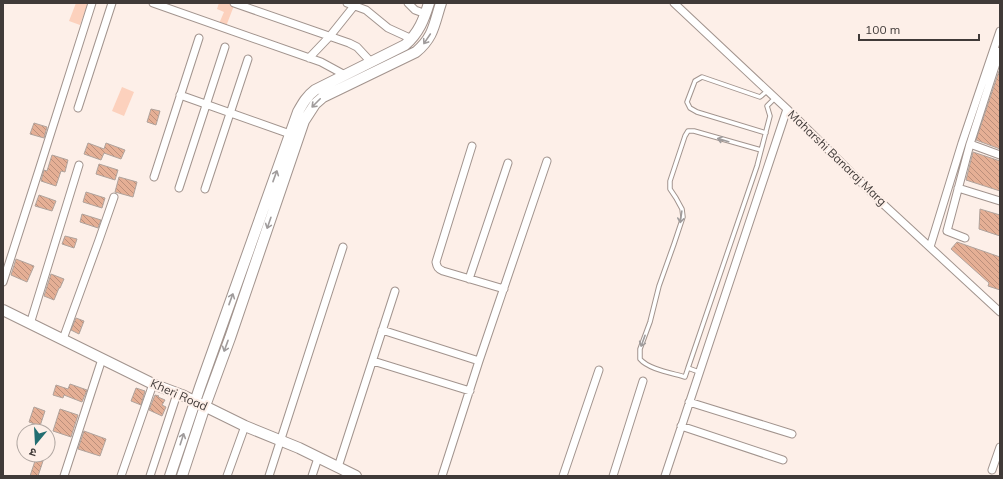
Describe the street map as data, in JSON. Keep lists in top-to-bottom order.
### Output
{
  "streets": {
    "street": ["Maharshi Banaraj Marg", "Kheri Road"]
  },
  "scale_bar": "100 m",
  "north": "bottom"
}
